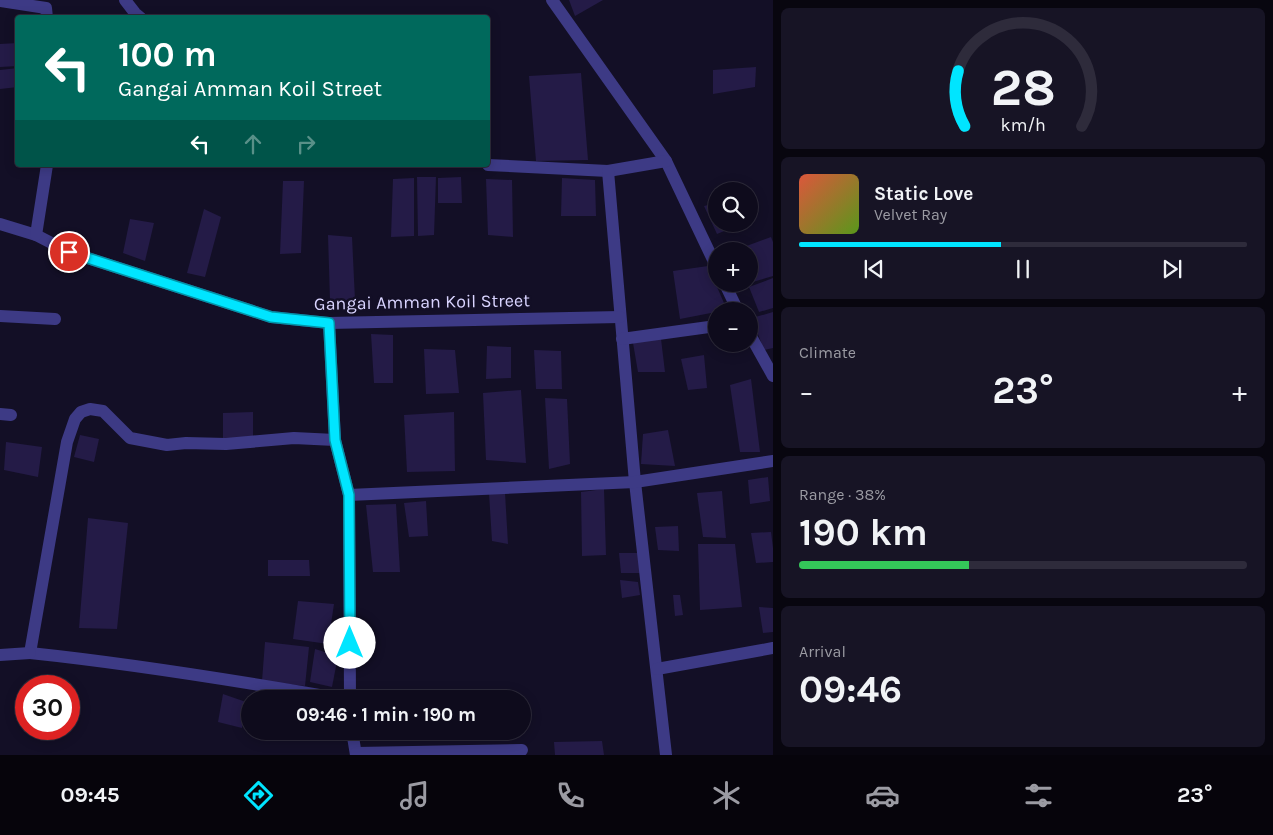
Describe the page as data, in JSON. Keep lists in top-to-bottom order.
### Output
{
  "streets": {
    "street": ["Gangai Amman Koil Street"]
  },
  "page": {
    "turn": ["100 m", "Gangai Amman Koil Street"],
    "song": ["Static Love", "Velvet Ray"],
    "map_buttons": ["+", "−"],
    "tile": [
      "Climate",
      ["Range · 38%", "190 km"],
      ["Arrival", "09:46"]
    ],
    "heat": ["−", "23°", "+"],
    "limit": "30",
    "trip": "09:46 · 1 min · 190 m",
    "tabs": ["09:45", "23°"],
    "gauge": ["28", "km/h"]
  }
}
